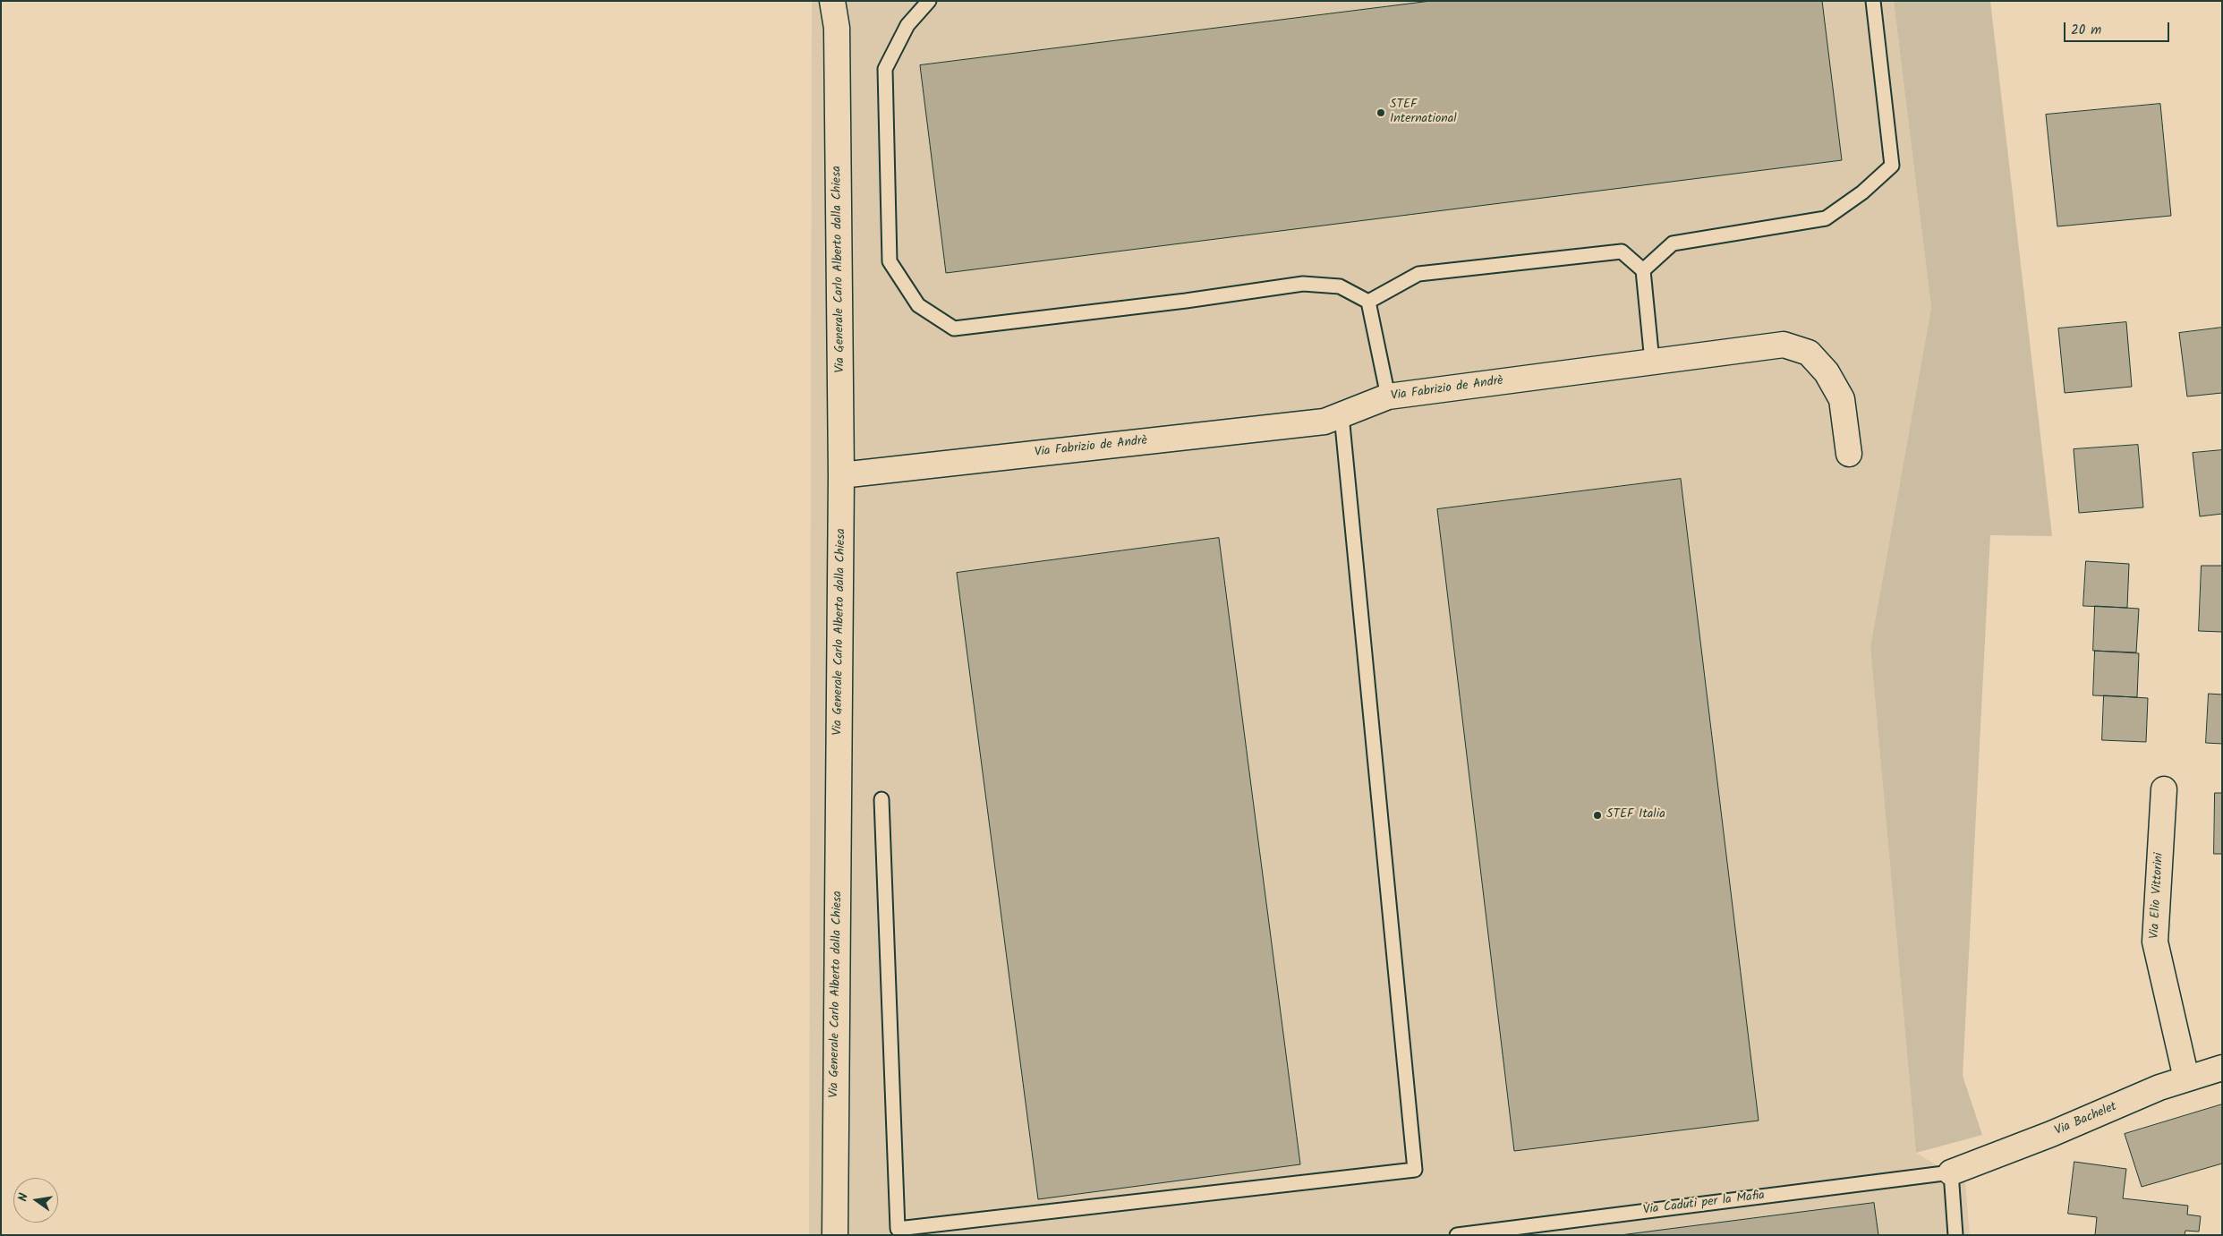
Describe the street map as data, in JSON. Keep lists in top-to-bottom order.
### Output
{
  "streets": {
    "street": [
      "Via Generale Carlo Alberto dalla Chiesa",
      "Via Fabrizio de Andrè",
      "Via Elio Vittorini",
      "Via Bachelet"
    ],
    "lane": ["Via Caduti per la Mafia"]
  },
  "crossings": [
    ["Via Generale Carlo Alberto dalla Chiesa", "Via Fabrizio de Andrè"],
    ["Via Elio Vittorini", "Via Bachelet"],
    ["Via Bachelet", "Via Caduti per la Mafia"]
  ],
  "places": ["STEF International", "STEF Italia"],
  "scale_bar": "20 m",
  "north": "left"
}
